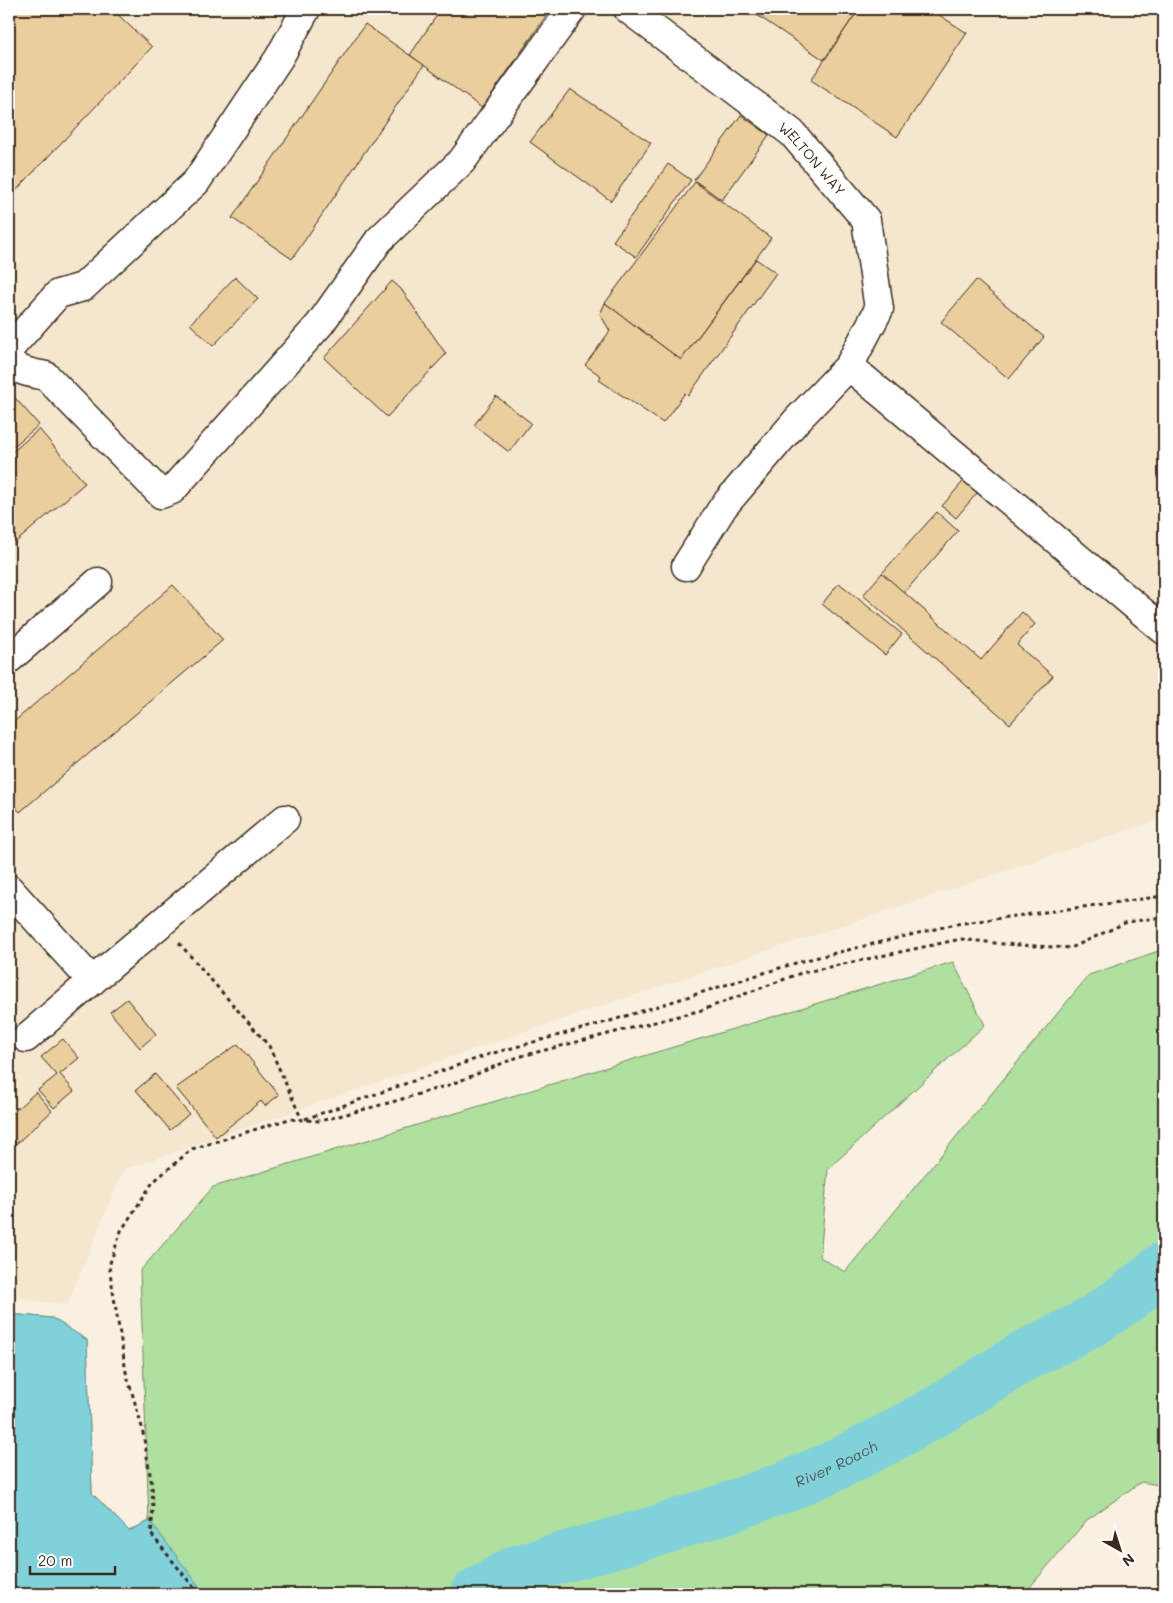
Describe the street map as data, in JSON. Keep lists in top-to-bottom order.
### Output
{
  "streets": {
    "street": ["WELTON WAY"]
  },
  "water": ["River Roach"],
  "scale_bar": "20 m",
  "north": "bottom right"
}
